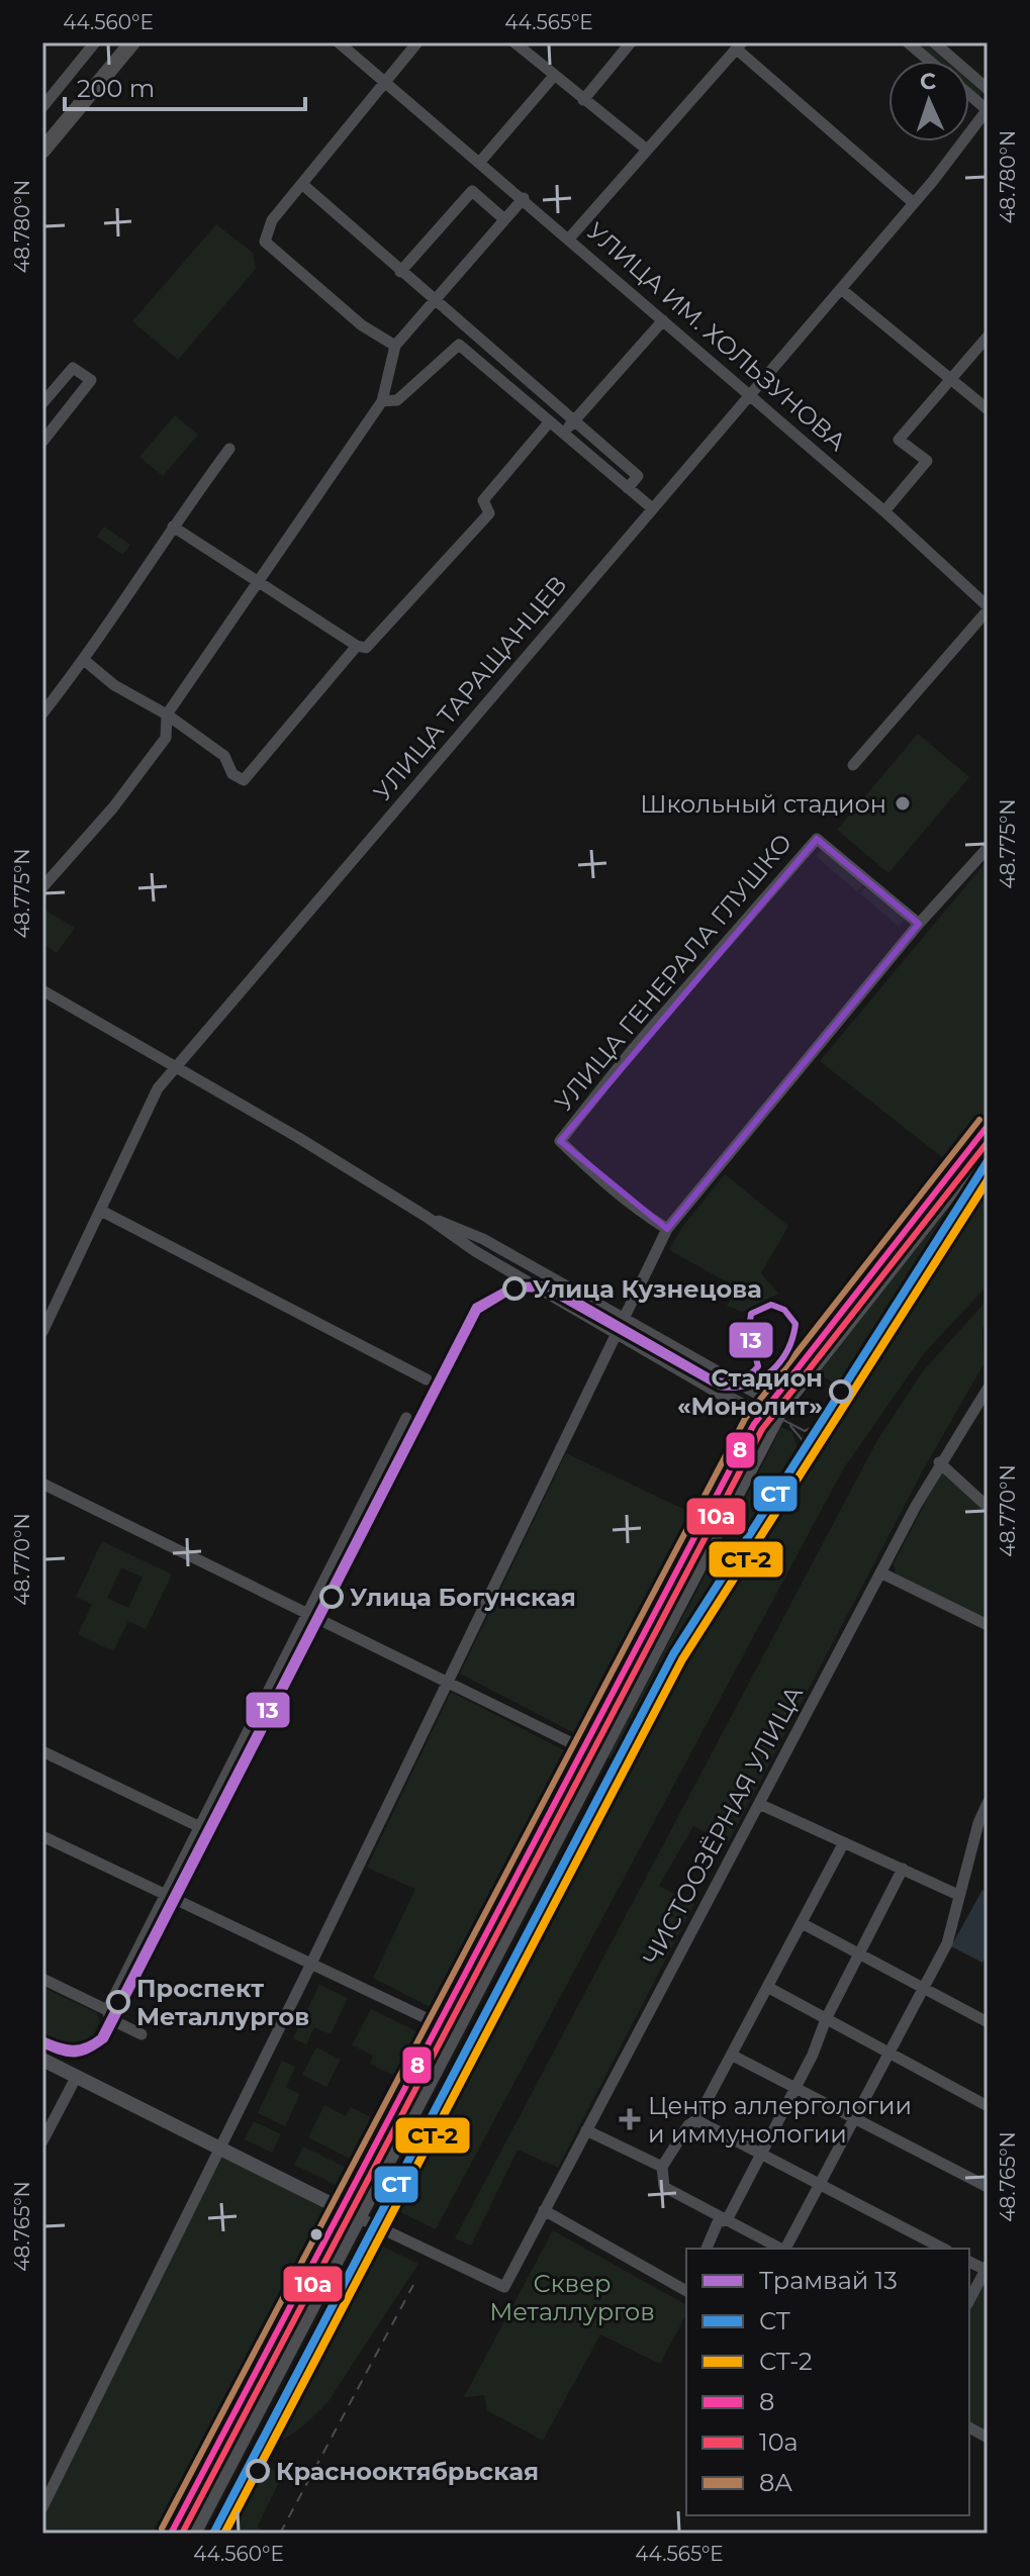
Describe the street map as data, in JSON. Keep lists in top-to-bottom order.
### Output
{
  "streets": {
    "street": [
      "УЛИЦА ИМ. ХОЛЬЗУНОВА",
      "УЛИЦА ТАРАЩАНЦЕВ",
      "УЛИЦА ГЕНЕРАЛА ГЛУШКО",
      "ЧИСТООЗЁРНАЯ УЛИЦА"
    ]
  },
  "crossings": [
    ["УЛИЦА ИМ. ХОЛЬЗУНОВА", "УЛИЦА ТАРАЩАНЦЕВ"]
  ],
  "parks": ["Сквер Металлургов"],
  "places": {
    "other": [
      "Школьный стадион",
      "Улица Кузнецова",
      "Стадион «Монолит»",
      "Улица Богунская",
      "Проспект Металлургов",
      "Краснооктябрьская"
    ],
    "health": ["Центр аллергологии и иммунологии"]
  },
  "lines": [
    "transit line 8А",
    "transit line 8",
    "transit line 10а",
    "transit line СТ",
    "transit line СТ-2",
    "tram line 13"
  ],
  "legend": [
    "Трамвай 13",
    "СТ",
    "СТ-2",
    "8",
    "10а",
    "8А"
  ],
  "scale_bar": "200 m",
  "north": "top",
  "coordinates": [
    "44.560°E",
    "44.565°E",
    "48.780°N",
    "48.775°N",
    "48.770°N",
    "48.765°N"
  ]
}
